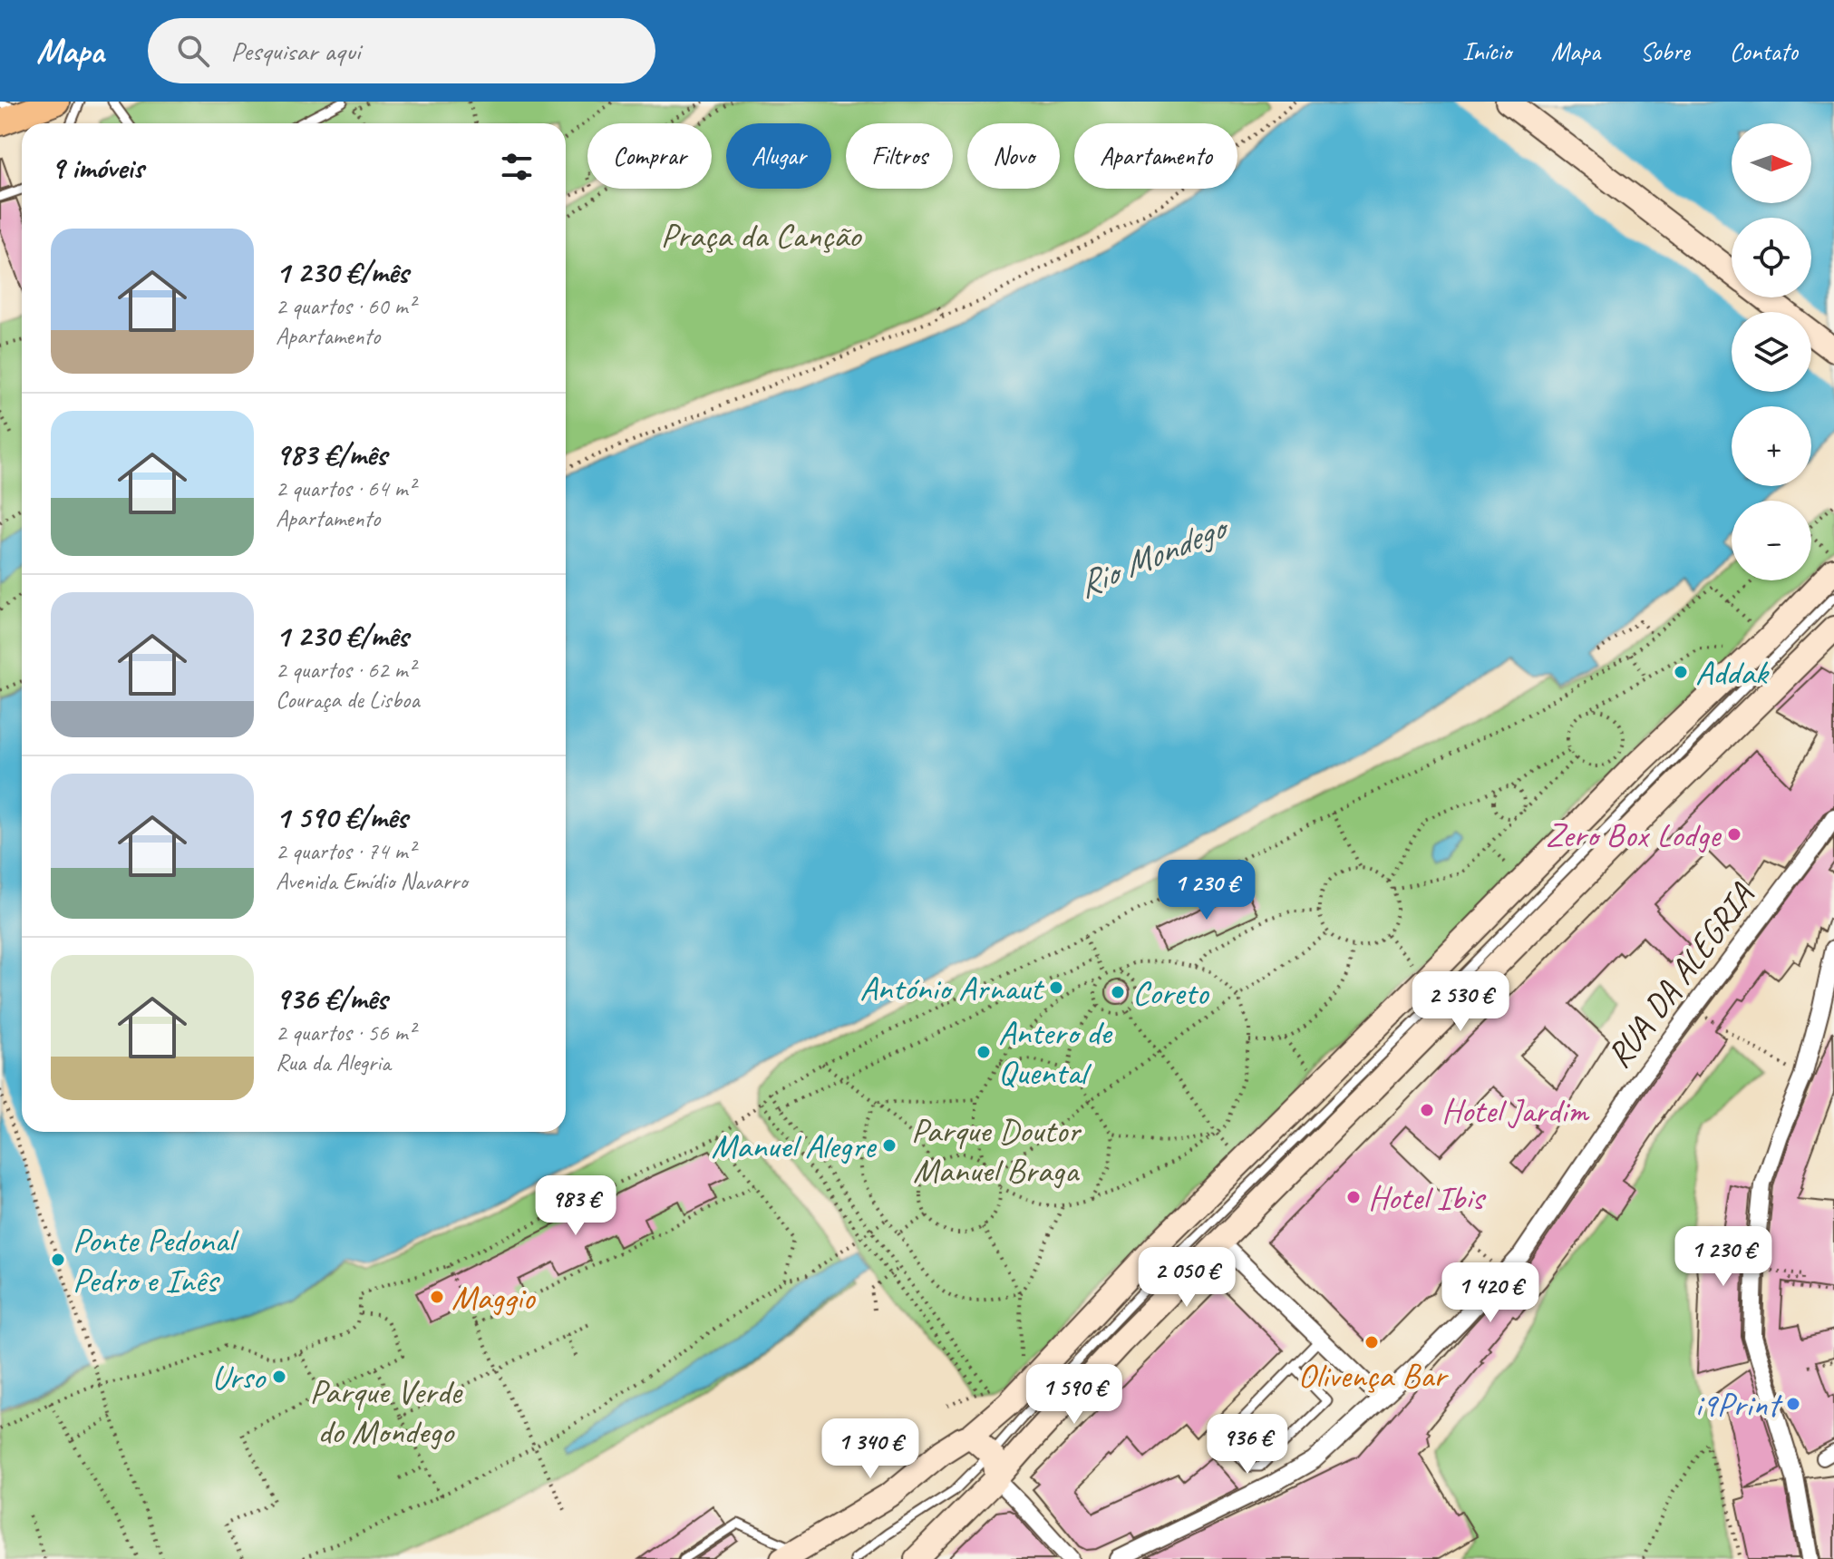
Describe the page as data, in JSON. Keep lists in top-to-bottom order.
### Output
{
  "streets": {
    "street": ["RUA DA ALEGRIA"]
  },
  "water": ["Rio Mondego"],
  "parks": ["Praça da Canção", "Parque Doutor Manuel Braga", "Parque Verde do Mondego"],
  "places": [
    "Addak",
    "Zero Box Lodge",
    "António Arnaut",
    "Coreto",
    "Antero de Quental",
    "Hotel Jardim",
    "Manuel Alegre",
    "Hotel Ibis",
    "Ponte Pedonal Pedro e Inês",
    "Maggio",
    "Olivença Bar",
    "Urso",
    "i9Print"
  ],
  "north": "right",
  "page": {
    "header": "Mapa",
    "search": "Pesquisar aqui",
    "nav": [
      "Início",
      "Mapa",
      "Sobre",
      "Contato"
    ],
    "map_buttons": ["+", "−"],
    "chip": [
      "Comprar",
      "Alugar",
      "Filtros",
      "Novo",
      "Apartamento"
    ],
    "heading": "9 imóveis",
    "list": [
      {
        "name": "1 230 €/mês",
        "note": "2 quartos · 60 m² · Apartamento"
      },
      {
        "name": "983 €/mês",
        "note": "2 quartos · 64 m² · Apartamento"
      },
      {
        "name": "1 230 €/mês",
        "note": "2 quartos · 62 m² · Couraça de Lisboa"
      },
      {
        "name": "1 590 €/mês",
        "note": "2 quartos · 74 m² · Avenida Emídio Navarro"
      },
      {
        "name": "936 €/mês",
        "note": "2 quartos · 56 m² · Rua da Alegria"
      }
    ],
    "price": [
      "1 230 €",
      "2 530 €",
      "983 €",
      "1 230 €",
      "2 050 €",
      "1 420 €",
      "1 590 €",
      "936 €",
      "1 340 €"
    ]
  }
}
